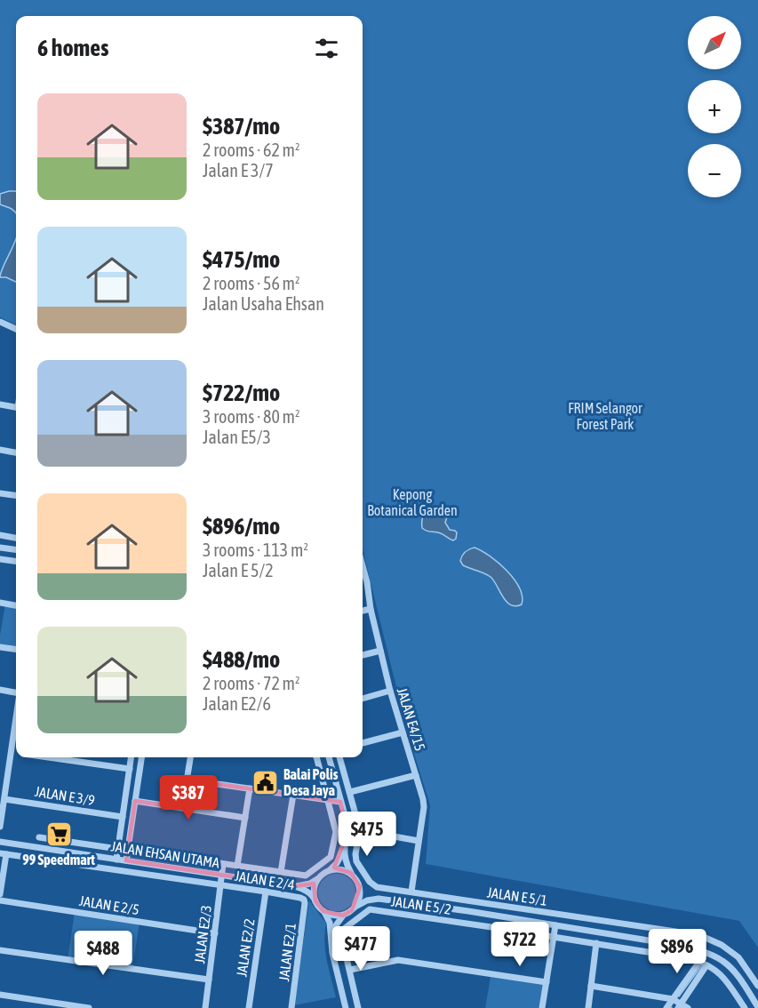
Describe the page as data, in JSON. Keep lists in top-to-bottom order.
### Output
{
  "streets": {
    "street": [
      "JALAN E4/15",
      "JALAN E 3/9",
      "JALAN EHSAN UTAMA",
      "JALAN E 2/4",
      "JALAN E 5/1",
      "JALAN E 2/5",
      "JALAN E 5/2",
      "JALAN E2/3",
      "JALAN E2/2",
      "JALAN E2/1"
    ]
  },
  "crossings": [
    ["JALAN E4/15", "JALAN E 5/1"],
    ["JALAN EHSAN UTAMA", "JALAN E2/3"],
    ["JALAN E 2/4", "JALAN E2/3"],
    ["JALAN E 2/4", "JALAN E2/2"],
    ["JALAN E 2/4", "JALAN E2/1"],
    ["JALAN E 2/5", "JALAN E2/3"]
  ],
  "parks": ["FRIM Selangor Forest Park", "Kepong Botanical Garden"],
  "places": {
    "public building": ["Balai Polis Desa Jaya"],
    "supermarket": ["99 Speedmart"]
  },
  "north": "top right",
  "page": {
    "map_buttons": ["+", "−"],
    "heading": "6 homes",
    "list": [
      {
        "name": "$387/mo",
        "note": "2 rooms · 62 m² · Jalan E 3/7"
      },
      {
        "name": "$475/mo",
        "note": "2 rooms · 56 m² · Jalan Usaha Ehsan"
      },
      {
        "name": "$722/mo",
        "note": "3 rooms · 80 m² · Jalan E5/3"
      },
      {
        "name": "$896/mo",
        "note": "3 rooms · 113 m² · Jalan E 5/2"
      },
      {
        "name": "$488/mo",
        "note": "2 rooms · 72 m² · Jalan E2/6"
      }
    ],
    "price": [
      "$387",
      "$475",
      "$722",
      "$477",
      "$896",
      "$488"
    ]
  }
}
